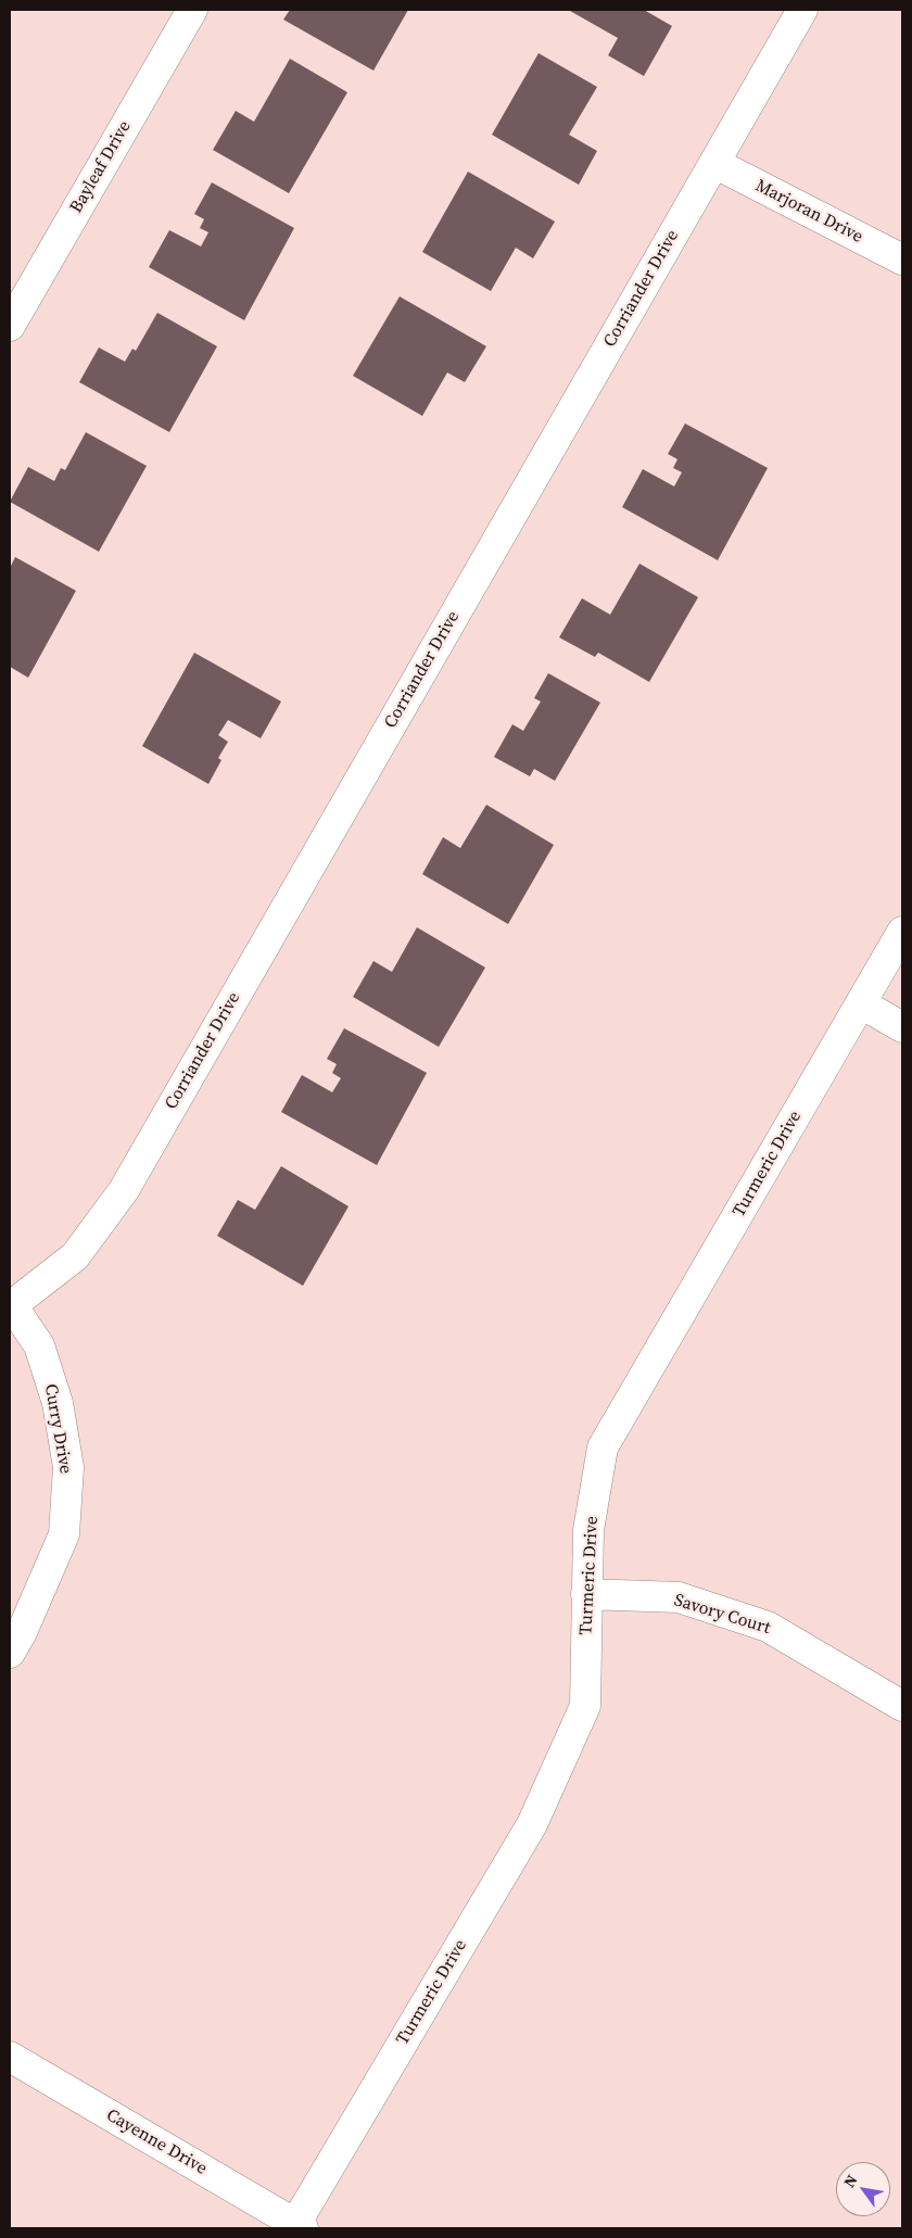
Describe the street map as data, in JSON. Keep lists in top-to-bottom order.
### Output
{
  "streets": {
    "street": [
      "Bayleaf Drive",
      "Marjoran Drive",
      "Corriander Drive",
      "Turmeric Drive",
      "Curry Drive",
      "Savory Court",
      "Cayenne Drive"
    ]
  },
  "crossings": [
    ["Marjoran Drive", "Corriander Drive"],
    ["Corriander Drive", "Curry Drive"],
    ["Turmeric Drive", "Savory Court"],
    ["Turmeric Drive", "Cayenne Drive"]
  ],
  "north": "top left"
}
